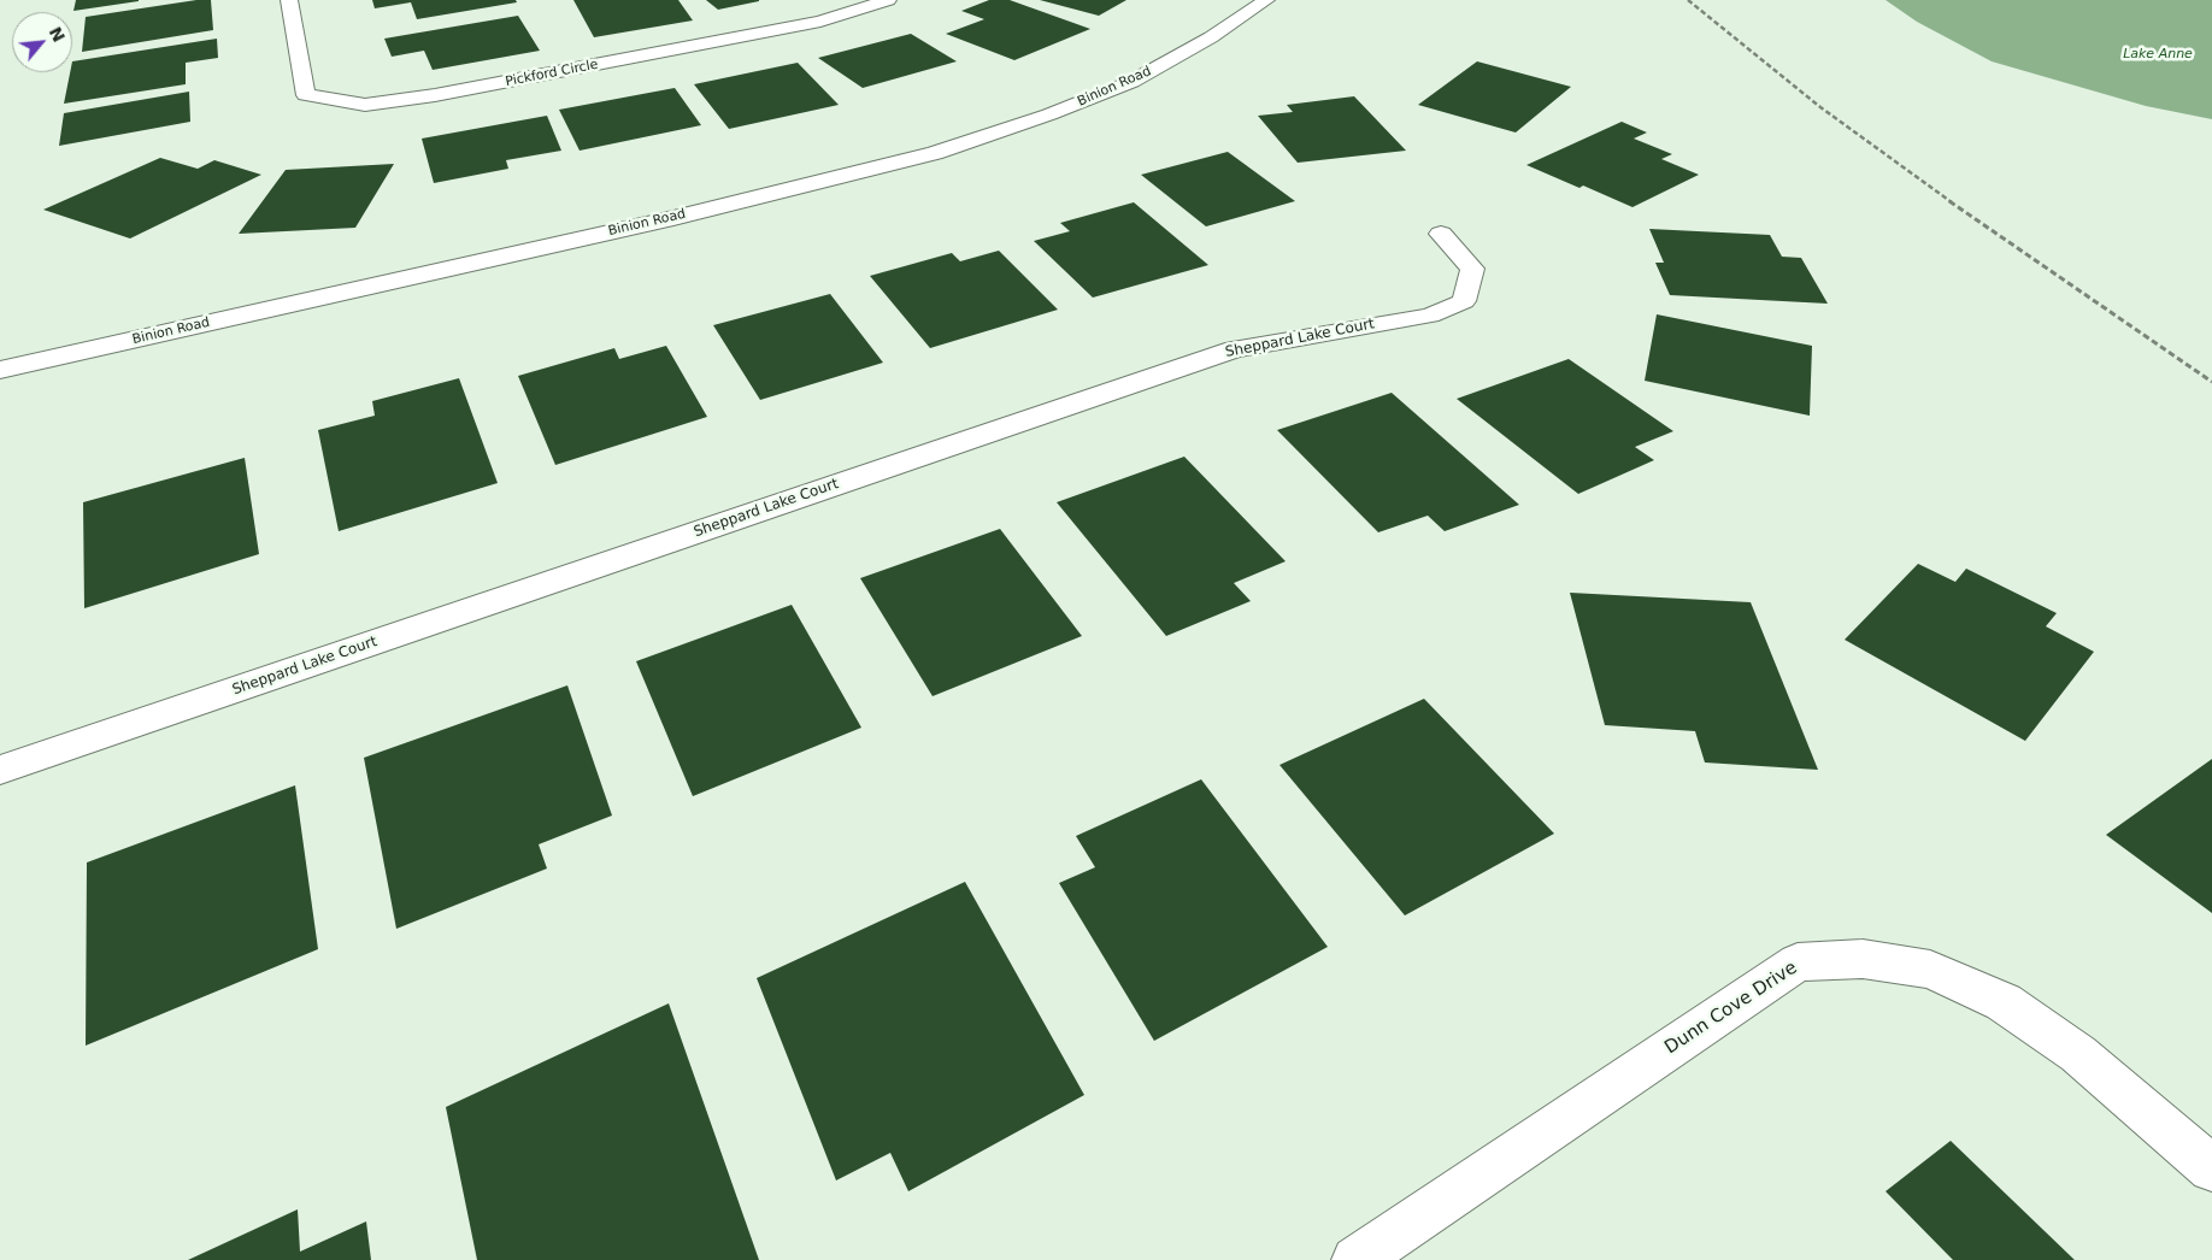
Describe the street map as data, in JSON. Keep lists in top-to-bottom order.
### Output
{
  "streets": {
    "street": [
      "Pickford Circle",
      "Binion Road",
      "Sheppard Lake Court",
      "Dunn Cove Drive"
    ]
  },
  "water": ["Lake Anne"],
  "north": "top right"
}
